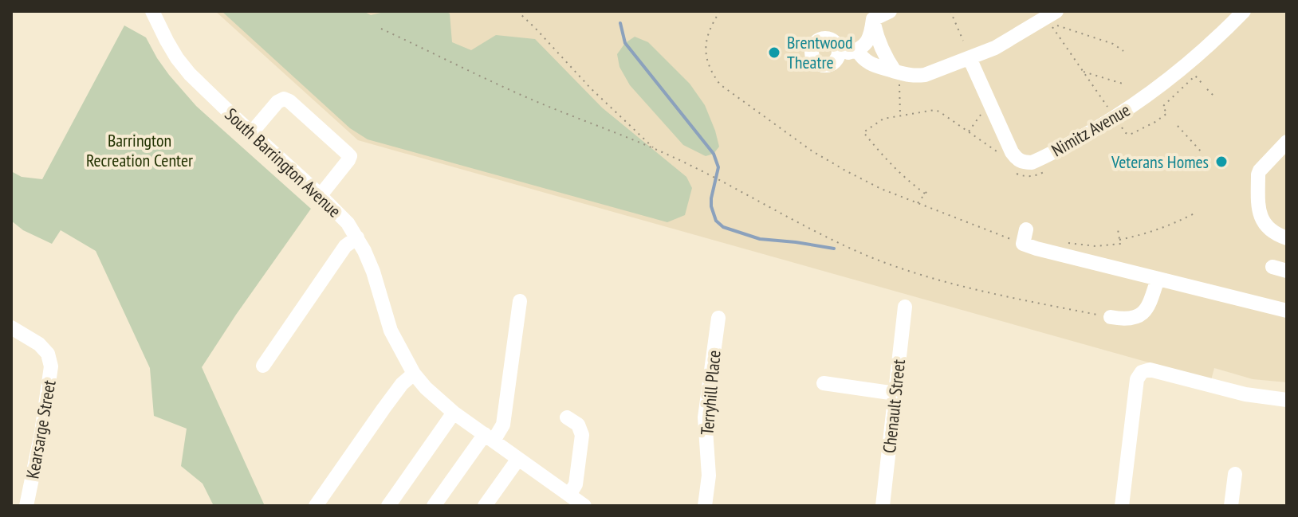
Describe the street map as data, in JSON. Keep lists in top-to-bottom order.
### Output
{
  "streets": {
    "street": [
      "Nimitz Avenue",
      "South Barrington Avenue",
      "Terryhill Place",
      "Chenault Street",
      "Kearsarge Street"
    ]
  },
  "parks": ["Barrington Recreation Center"],
  "places": ["Brentwood Theatre", "Veterans Homes"]
}
